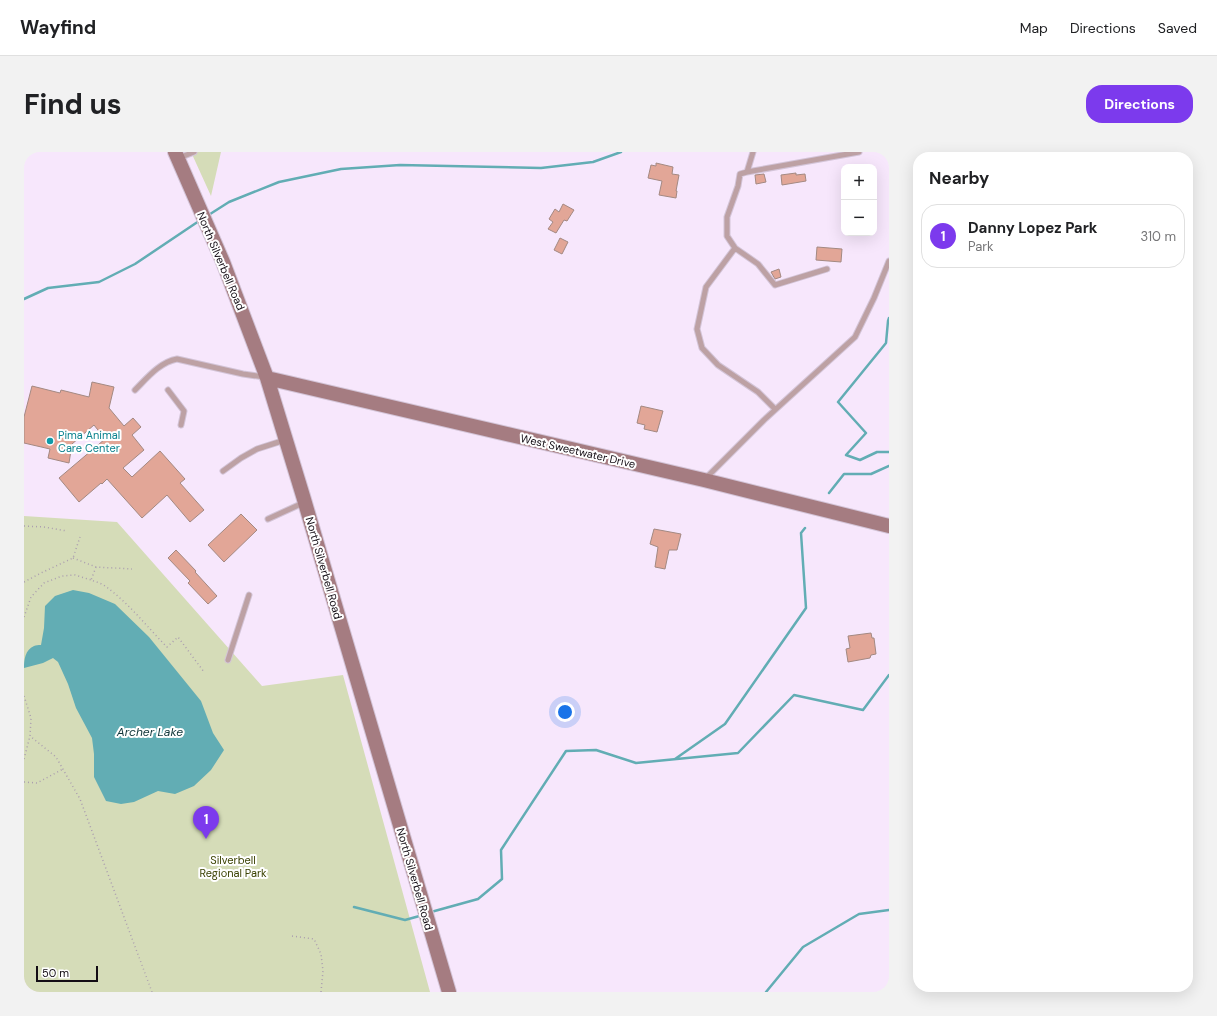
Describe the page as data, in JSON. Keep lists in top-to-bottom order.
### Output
{
  "streets": {
    "main road": ["North Silverbell Road", "West Sweetwater Drive"]
  },
  "crossings": [
    ["North Silverbell Road", "West Sweetwater Drive"]
  ],
  "water": ["Archer Lake"],
  "parks": ["Silverbell Regional Park"],
  "places": ["Pima Animal Care Center"],
  "scale_bar": "50 m",
  "page": {
    "header": "Wayfind",
    "nav": ["Map", "Directions", "Saved"],
    "buttons": "Directions",
    "title": "Find us",
    "heading": "Nearby",
    "map_buttons": ["+", "−"],
    "list": [
      {
        "mark": "1",
        "name": "Danny Lopez Park",
        "note": "Park",
        "value": "310 m"
      }
    ],
    "pins": "1",
    "scale": "50 m"
  }
}
